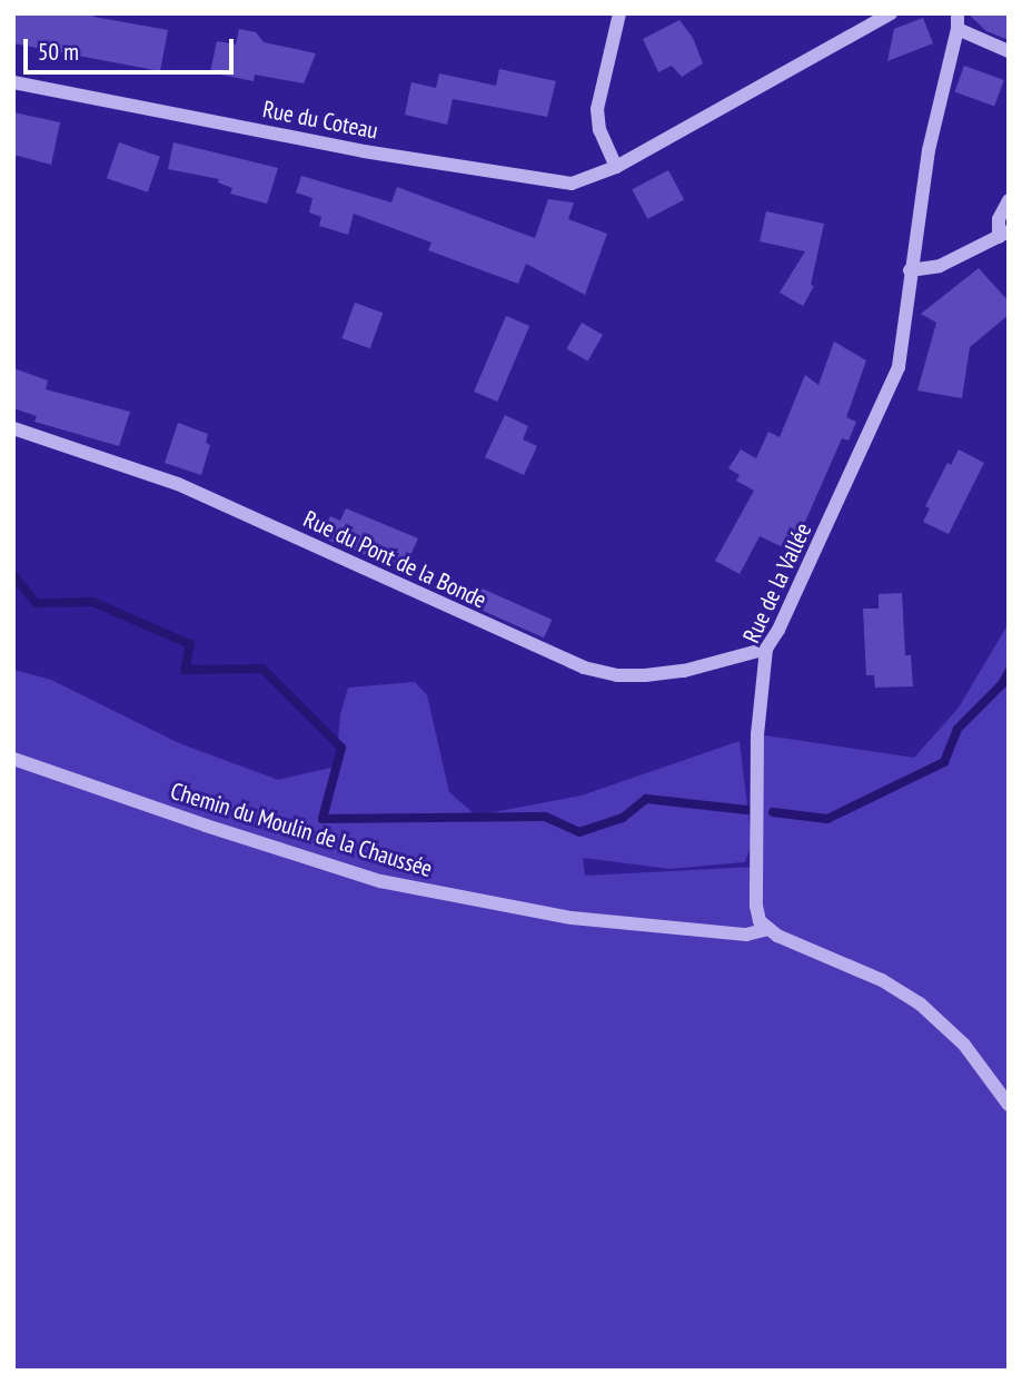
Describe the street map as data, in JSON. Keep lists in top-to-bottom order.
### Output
{
  "streets": {
    "street": [
      "Rue du Coteau",
      "Rue du Pont de la Bonde",
      "Rue de la Vallée",
      "Chemin du Moulin de la Chaussée"
    ]
  },
  "crossings": [
    ["Rue du Pont de la Bonde", "Rue de la Vallée"],
    ["Rue de la Vallée", "Chemin du Moulin de la Chaussée"]
  ],
  "scale_bar": "50 m"
}
